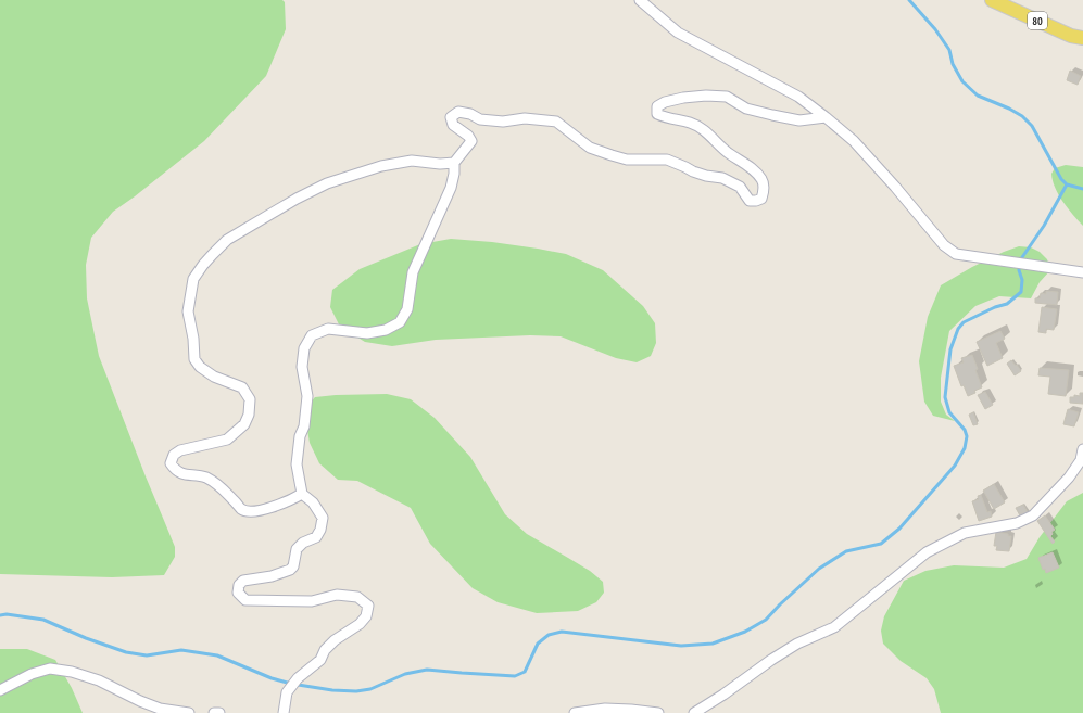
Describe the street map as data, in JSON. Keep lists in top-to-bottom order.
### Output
{
  "streets": {
    "main road": ["80"]
  }
}
